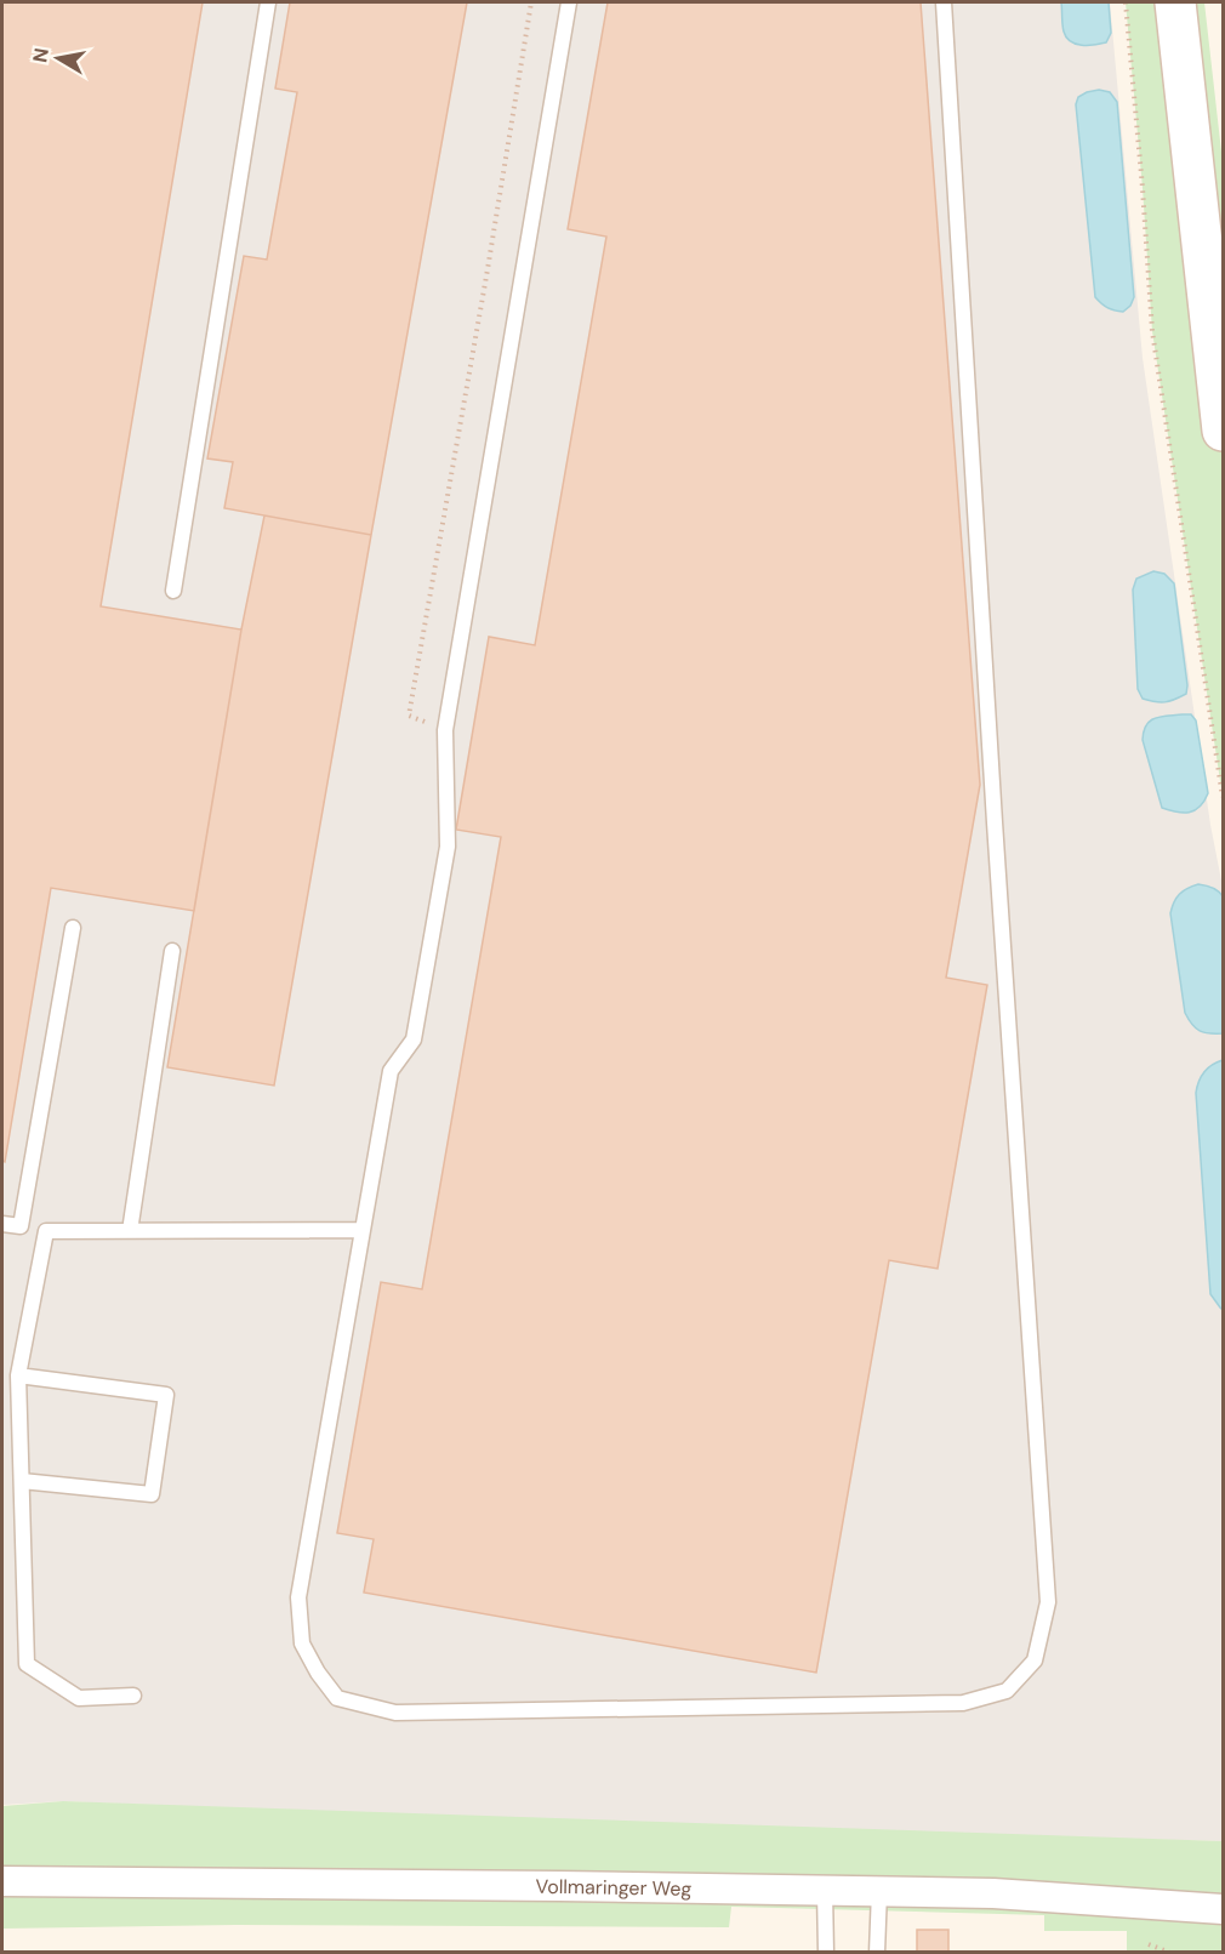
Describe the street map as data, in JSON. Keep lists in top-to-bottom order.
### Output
{
  "streets": {
    "street": ["Vollmaringer Weg"]
  },
  "north": "left"
}
